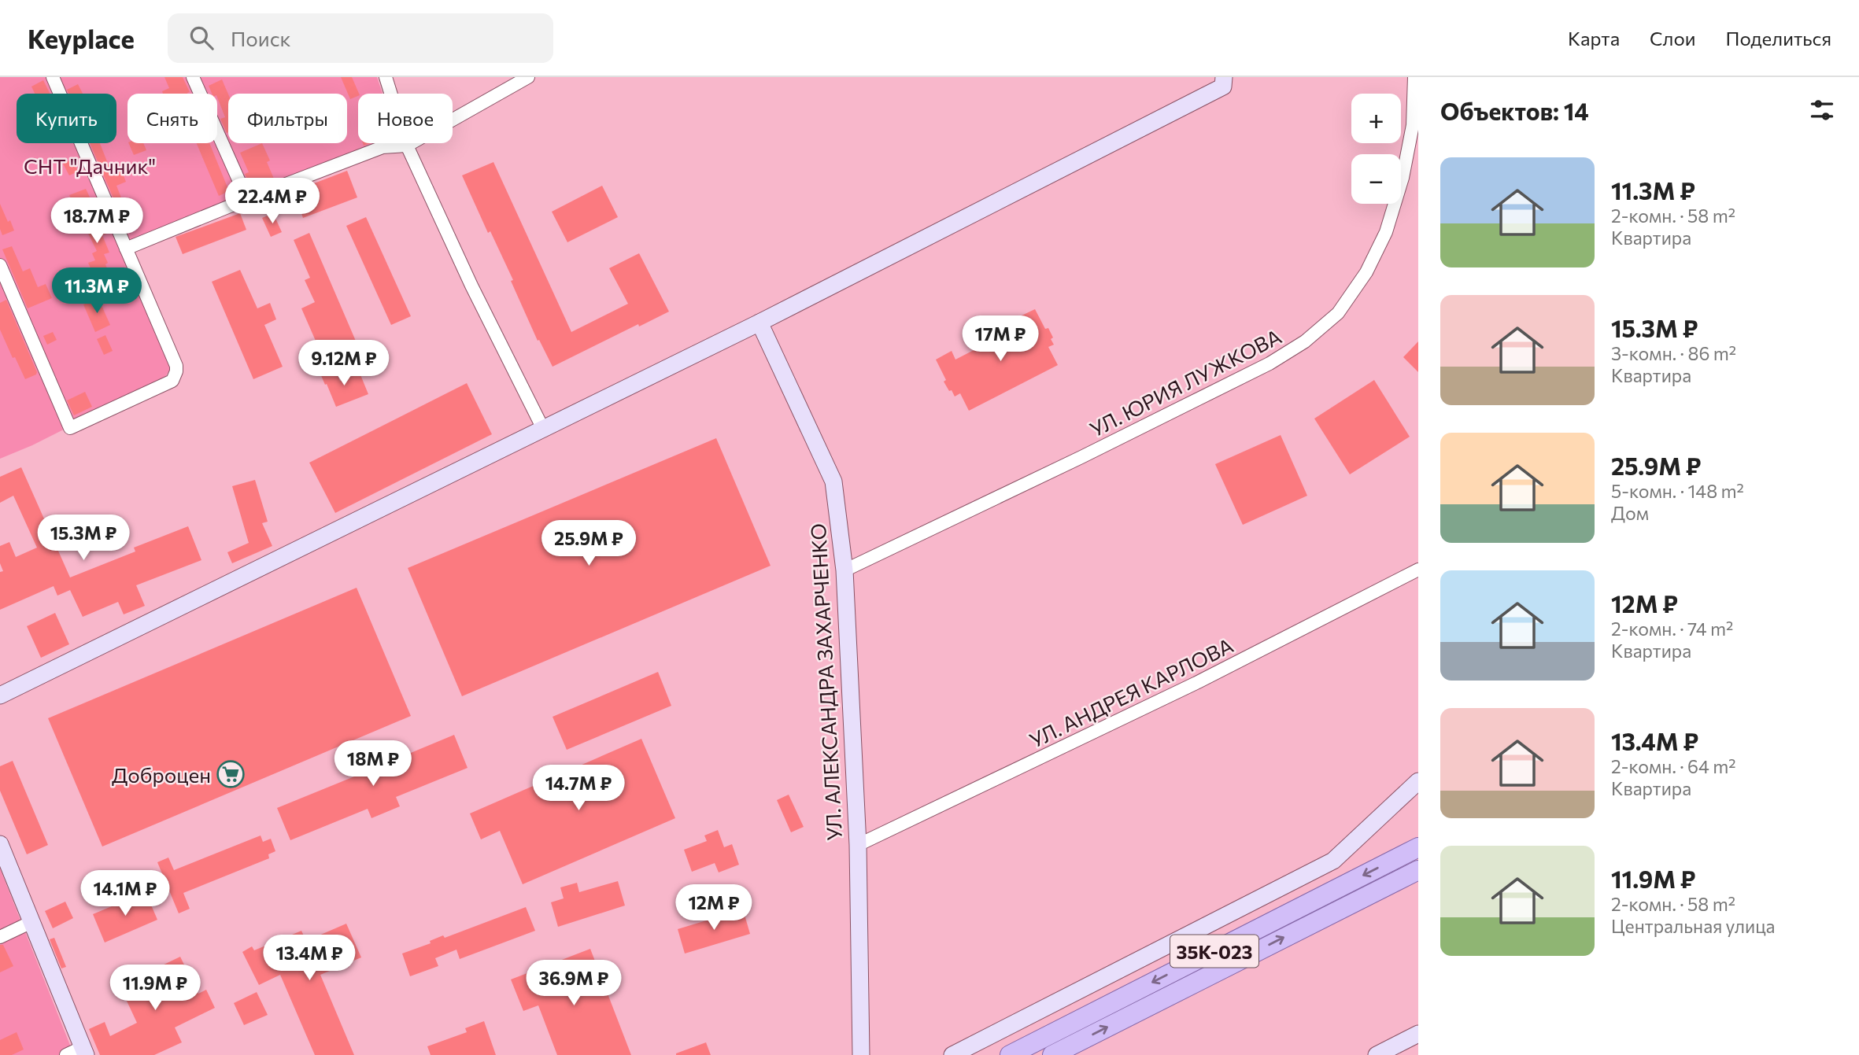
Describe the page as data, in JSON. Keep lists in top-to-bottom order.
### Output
{
  "streets": {
    "main road": ["35К-023"],
    "street": ["УЛ. ЮРИЯ ЛУЖКОВА", "УЛ. АЛЕКСАНДРА ЗАХАРЧЕНКО", "УЛ. АНДРЕЯ КАРЛОВА"]
  },
  "crossings": [
    ["УЛ. ЮРИЯ ЛУЖКОВА", "УЛ. АЛЕКСАНДРА ЗАХАРЧЕНКО"],
    ["УЛ. АЛЕКСАНДРА ЗАХАРЧЕНКО", "УЛ. АНДРЕЯ КАРЛОВА"]
  ],
  "parks": ["СНТ \"Дачник\""],
  "places": {
    "supermarket": ["Доброцен"]
  },
  "page": {
    "header": "Keyplace",
    "search": "Поиск",
    "nav": ["Карта", "Слои", "Поделиться"],
    "heading": "Объектов: 14",
    "map_buttons": ["+", "−"],
    "chip": [
      "Купить",
      "Снять",
      "Фильтры",
      "Новое"
    ],
    "list": [
      {
        "name": "11.3M ₽",
        "note": "2-комн. · 58 m² · Квартира"
      },
      {
        "name": "15.3M ₽",
        "note": "3-комн. · 86 m² · Квартира"
      },
      {
        "name": "25.9M ₽",
        "note": "5-комн. · 148 m² · Дом"
      },
      {
        "name": "12M ₽",
        "note": "2-комн. · 74 m² · Квартира"
      },
      {
        "name": "13.4M ₽",
        "note": "2-комн. · 64 m² · Квартира"
      },
      {
        "name": "11.9M ₽",
        "note": "2-комн. · 58 m² · Центральная улица"
      }
    ],
    "price": [
      "22.4M ₽",
      "18.7M ₽",
      "11.3M ₽",
      "17M ₽",
      "9.12M ₽",
      "15.3M ₽",
      "25.9M ₽",
      "18M ₽",
      "14.7M ₽",
      "14.1M ₽",
      "12M ₽",
      "13.4M ₽",
      "36.9M ₽",
      "11.9M ₽"
    ]
  }
}
